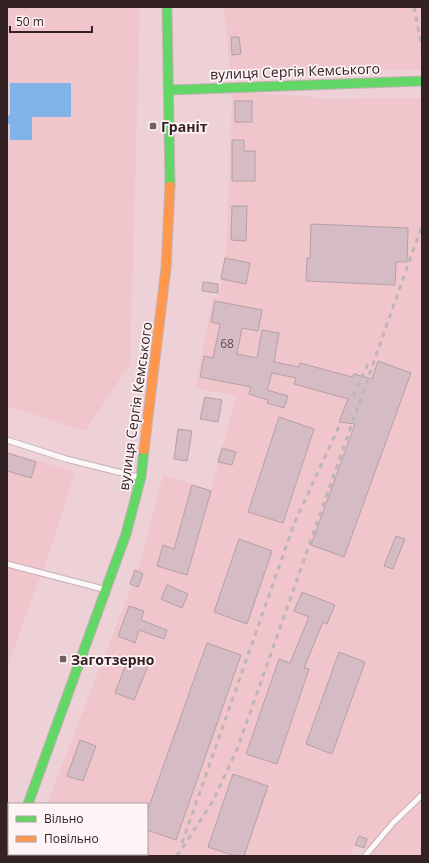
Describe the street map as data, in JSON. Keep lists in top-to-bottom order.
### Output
{
  "streets": {
    "main road": ["вулиця Сергія Кемського"]
  },
  "places": {
    "transit": ["Граніт", "Заготзерно"]
  },
  "house_numbers": ["68"],
  "legend": ["Вільно", "Повільно"],
  "scale_bar": "50 m"
}
